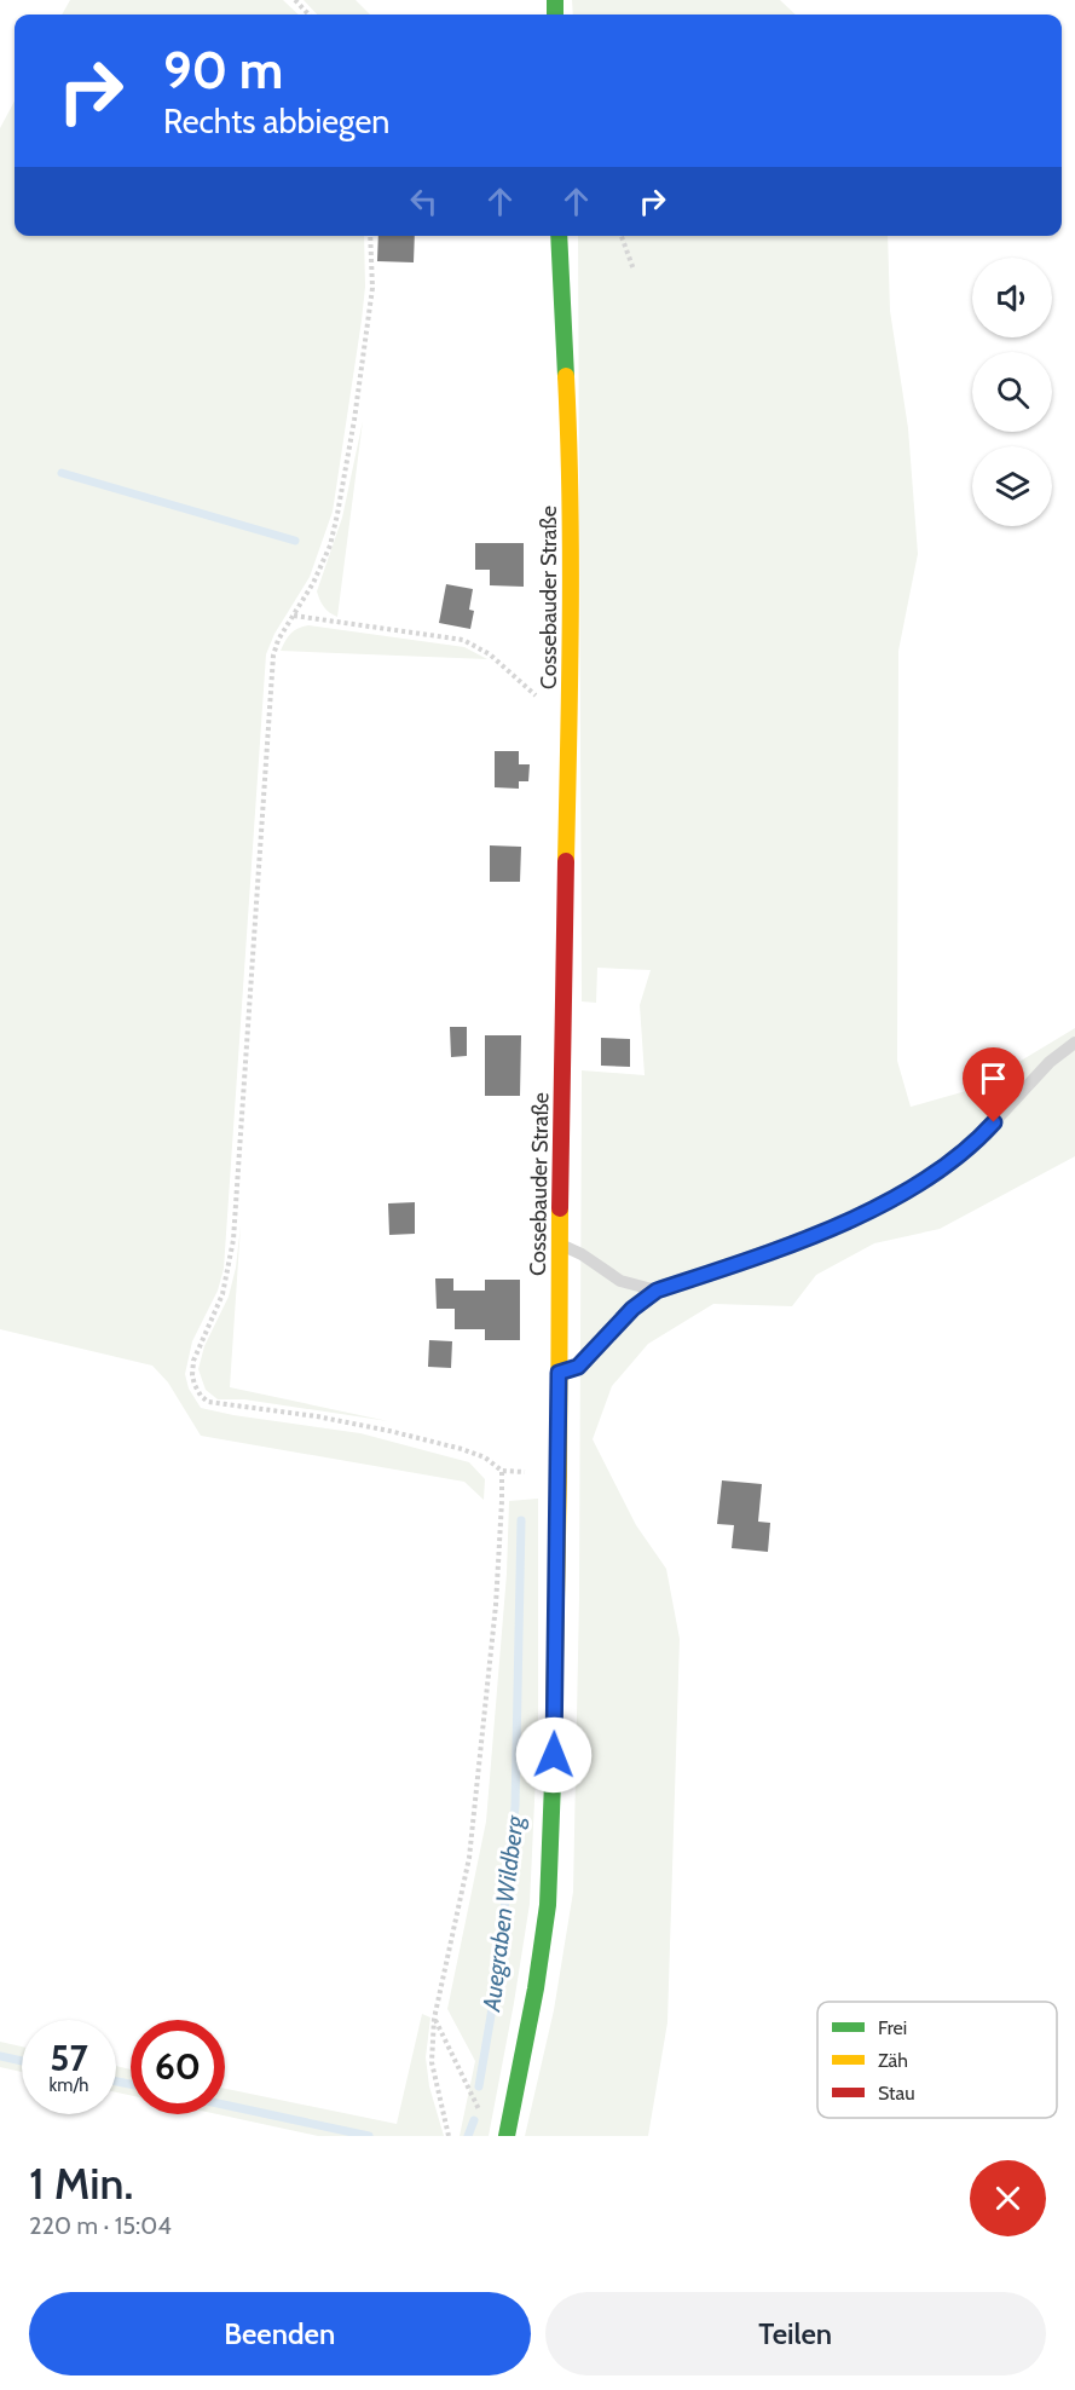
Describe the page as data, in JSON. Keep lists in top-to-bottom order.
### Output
{
  "streets": {
    "main road": ["Cossebauder Straße"]
  },
  "water": ["Auegraben Wildberg"],
  "legend": ["Frei", "Zäh", "Stau"],
  "page": {
    "turn": ["90 m", "Rechts abbiegen"],
    "speed": "57 km/h",
    "limit": "60",
    "heading": ["1 Min.", "220 m · 15:04"],
    "buttons": ["Beenden", "Teilen"]
  }
}
